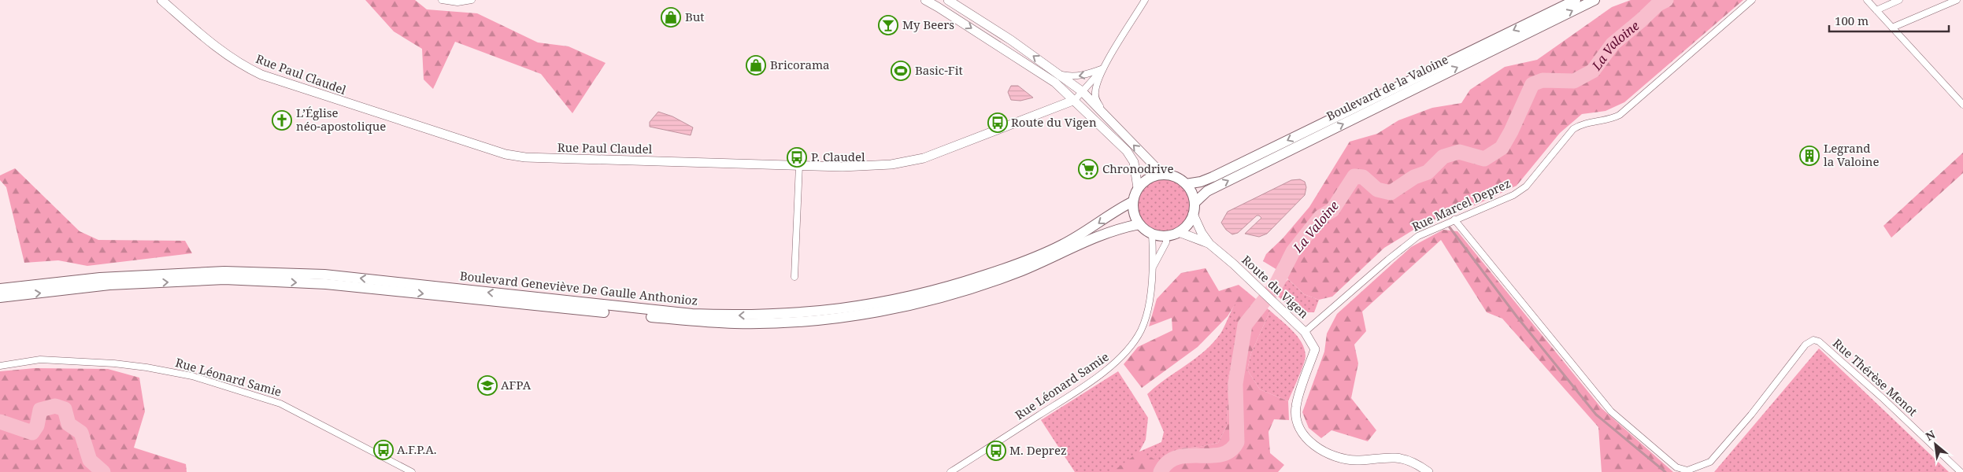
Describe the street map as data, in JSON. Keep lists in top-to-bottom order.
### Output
{
  "streets": {
    "main road": ["Boulevard de la Valoine", "Boulevard Geneviève De Gaulle Anthonioz"],
    "street": [
      "Rue Paul Claudel",
      "Rue Marcel Deprez",
      "Route du Vigen",
      "Rue Léonard Samie",
      "Rue Thérèse Menot"
    ]
  },
  "crossings": [
    ["Boulevard de la Valoine", "Route du Vigen"],
    ["Boulevard de la Valoine", "Boulevard Geneviève De Gaulle Anthonioz"],
    ["Rue Marcel Deprez", "Route du Vigen"],
    ["Rue Marcel Deprez", "Rue Thérèse Menot"],
    ["Route du Vigen", "Boulevard Geneviève De Gaulle Anthonioz"]
  ],
  "water": ["La Valoine"],
  "places": {
    "shop": ["But", "Bricorama"],
    "bar": ["My Beers"],
    "sports": ["Basic-Fit"],
    "church": ["L’Église néo-apostolique"],
    "bus stop": [
      "Route du Vigen",
      "P. Claudel",
      "A.F.P.A.",
      "M. Deprez"
    ],
    "building": ["Legrand la Valoine"],
    "supermarket": ["Chronodrive"],
    "school or university": ["AFPA"]
  },
  "scale_bar": "100 m",
  "north": "top left"
}
